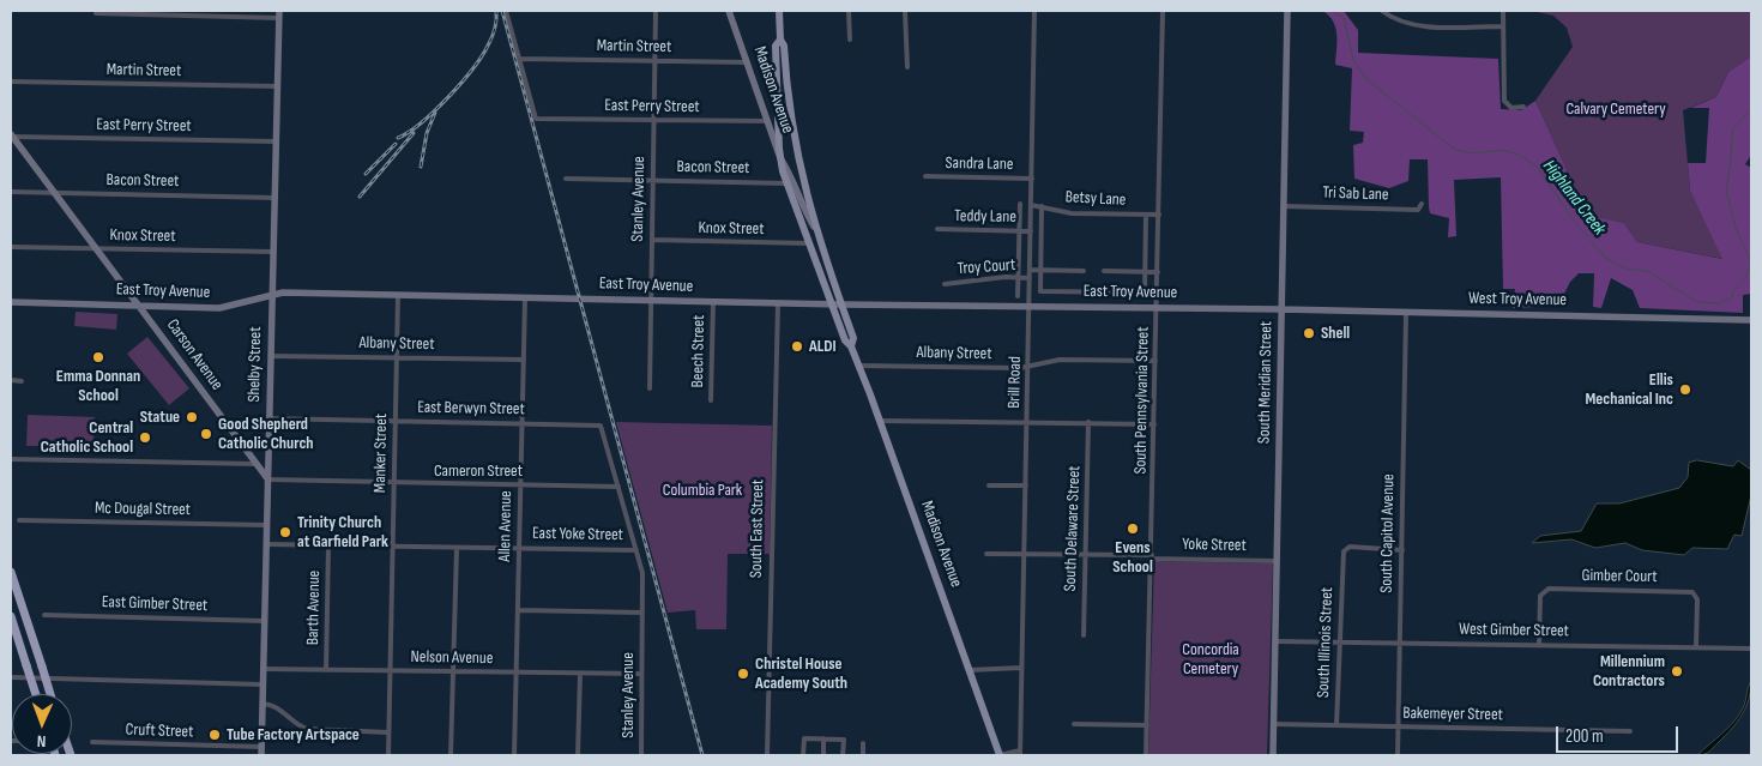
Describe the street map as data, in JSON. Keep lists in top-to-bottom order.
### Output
{
  "streets": {
    "main road": [
      "Madison Avenue",
      "East Troy Avenue",
      "West Troy Avenue",
      "Carson Avenue",
      "Shelby Street",
      "South Meridian Street"
    ],
    "street": [
      "Martin Street",
      "East Perry Street",
      "Sandra Lane",
      "Bacon Street",
      "Tri Sab Lane",
      "Stanley Avenue",
      "Betsy Lane",
      "Teddy Lane",
      "Knox Street",
      "Troy Court",
      "Albany Street",
      "Beech Street",
      "Brill Road",
      "South Pennsylvania Street",
      "East Berwyn Street",
      "Manker Street",
      "Cameron Street",
      "Mc Dougal Street",
      "Allen Avenue",
      "South East Street",
      "South Delaware Street",
      "South Capitol Avenue",
      "East Yoke Street",
      "Yoke Street",
      "Gimber Court",
      "East Gimber Street",
      "Barth Avenue",
      "West Gimber Street",
      "South Illinois Street",
      "Nelson Avenue",
      "Bakemeyer Street",
      "Cruft Street"
    ]
  },
  "crossings": [
    ["Martin Street", "Madison Avenue"],
    ["Martin Street", "East Perry Street"],
    ["Martin Street", "Stanley Avenue"],
    ["Martin Street", "Shelby Street"],
    ["Madison Avenue", "East Perry Street"],
    ["Madison Avenue", "Bacon Street"],
    ["Madison Avenue", "Knox Street"],
    ["Madison Avenue", "East Troy Avenue"],
    ["Madison Avenue", "Albany Street"],
    ["East Perry Street", "Stanley Avenue"],
    ["East Perry Street", "Carson Avenue"],
    ["East Perry Street", "Shelby Street"],
    ["Sandra Lane", "Brill Road"],
    ["Bacon Street", "Stanley Avenue"],
    ["Bacon Street", "Carson Avenue"],
    ["Bacon Street", "Shelby Street"],
    ["Tri Sab Lane", "South Meridian Street"],
    ["Stanley Avenue", "Knox Street"],
    ["Stanley Avenue", "East Troy Avenue"],
    ["Stanley Avenue", "East Berwyn Street"],
    ["Stanley Avenue", "Cameron Street"],
    ["Stanley Avenue", "East Yoke Street"],
    ["Stanley Avenue", "Nelson Avenue"],
    ["Betsy Lane", "Brill Road"],
    ["Betsy Lane", "South Pennsylvania Street"],
    ["Teddy Lane", "Brill Road"],
    ["Knox Street", "Carson Avenue"],
    ["Knox Street", "Shelby Street"],
    ["Troy Court", "Brill Road"],
    ["East Troy Avenue", "West Troy Avenue"],
    ["East Troy Avenue", "Beech Street"],
    ["East Troy Avenue", "Carson Avenue"],
    ["East Troy Avenue", "Shelby Street"],
    ["East Troy Avenue", "Brill Road"],
    ["East Troy Avenue", "South Meridian Street"],
    ["East Troy Avenue", "South Pennsylvania Street"],
    ["East Troy Avenue", "Manker Street"],
    ["East Troy Avenue", "Allen Avenue"],
    ["East Troy Avenue", "South East Street"],
    ["West Troy Avenue", "South Meridian Street"],
    ["West Troy Avenue", "South Capitol Avenue"],
    ["Albany Street", "Shelby Street"],
    ["Albany Street", "Brill Road"],
    ["Albany Street", "South Pennsylvania Street"],
    ["Albany Street", "Manker Street"],
    ["Albany Street", "Allen Avenue"],
    ["Carson Avenue", "Shelby Street"],
    ["Carson Avenue", "Cameron Street"],
    ["Shelby Street", "East Berwyn Street"],
    ["Shelby Street", "Cameron Street"],
    ["Shelby Street", "Mc Dougal Street"],
    ["Shelby Street", "East Yoke Street"],
    ["Shelby Street", "East Gimber Street"],
    ["Shelby Street", "Nelson Avenue"],
    ["Shelby Street", "Cruft Street"],
    ["Brill Road", "Yoke Street"],
    ["South Meridian Street", "Yoke Street"],
    ["South Meridian Street", "West Gimber Street"],
    ["South Meridian Street", "Bakemeyer Street"],
    ["South Pennsylvania Street", "Yoke Street"],
    ["East Berwyn Street", "Manker Street"],
    ["East Berwyn Street", "Allen Avenue"],
    ["Manker Street", "Cameron Street"],
    ["Manker Street", "East Yoke Street"],
    ["Manker Street", "Nelson Avenue"],
    ["Cameron Street", "Allen Avenue"],
    ["Allen Avenue", "East Yoke Street"],
    ["Allen Avenue", "Nelson Avenue"],
    ["South Delaware Street", "Yoke Street"],
    ["South Capitol Avenue", "West Gimber Street"],
    ["South Capitol Avenue", "South Illinois Street"],
    ["South Capitol Avenue", "Bakemeyer Street"],
    ["East Yoke Street", "Barth Avenue"],
    ["Gimber Court", "West Gimber Street"],
    ["Barth Avenue", "Nelson Avenue"],
    ["West Gimber Street", "South Illinois Street"],
    ["South Illinois Street", "Bakemeyer Street"]
  ],
  "water": ["Highland Creek"],
  "parks": ["Calvary Cemetery", "Columbia Park", "Concordia Cemetery"],
  "places": [
    "Shell",
    "ALDI",
    "Emma Donnan School",
    "Ellis Mechanical Inc",
    "Statue",
    "Good Shepherd Catholic Church",
    "Central Catholic School",
    "Evens School",
    "Trinity Church at Garfield Park",
    "Millennium Contractors",
    "Christel House Academy South",
    "Tube Factory Artspace"
  ],
  "scale_bar": "200 m",
  "north": "bottom"
}
